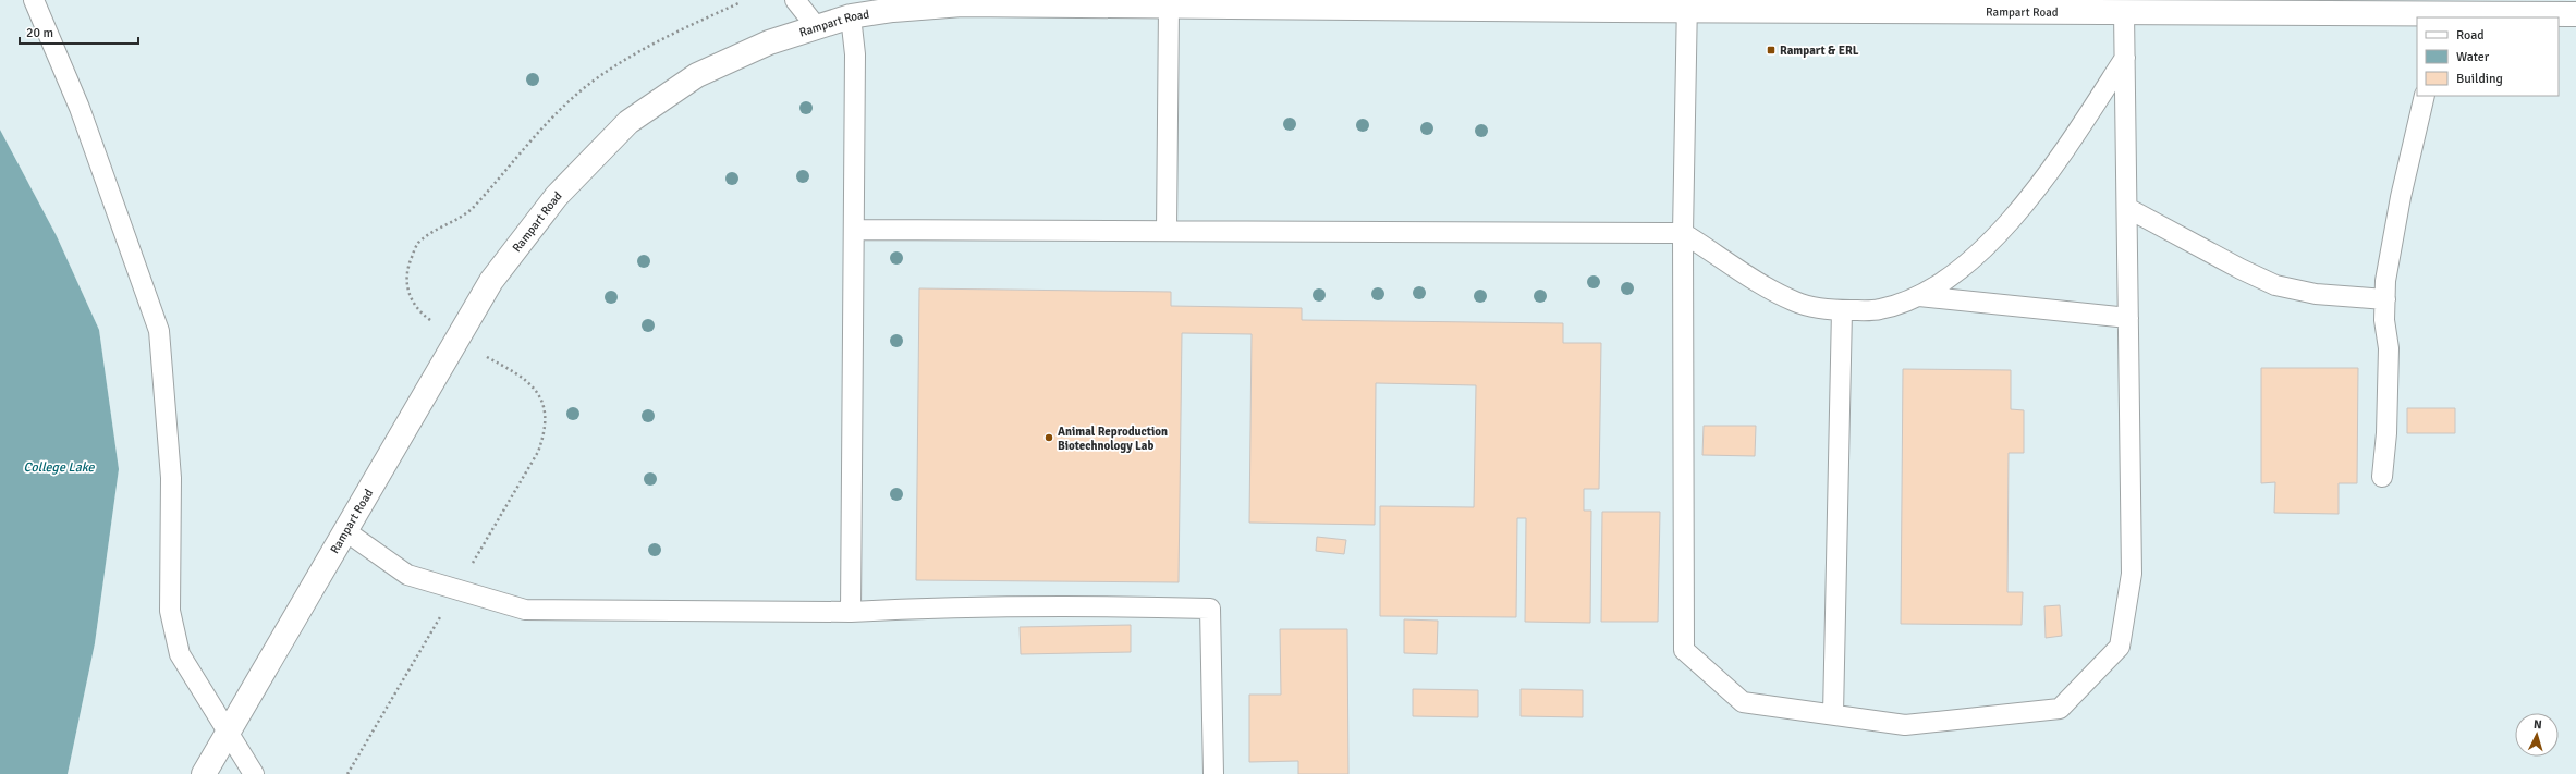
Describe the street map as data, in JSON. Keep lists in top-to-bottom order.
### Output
{
  "streets": {
    "street": ["Rampart Road"]
  },
  "water": ["College Lake"],
  "places": {
    "transit": ["Rampart & ERL"],
    "other": ["Animal Reproduction Biotechnology Lab"]
  },
  "legend": ["Road", "Water", "Building"],
  "scale_bar": "20 m",
  "north": "top"
}
